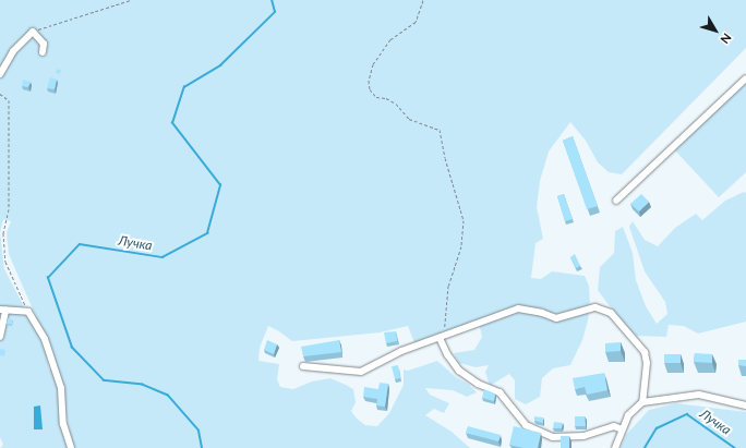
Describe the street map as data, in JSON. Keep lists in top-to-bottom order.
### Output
{
  "water": ["Лучка"],
  "north": "bottom right"
}
